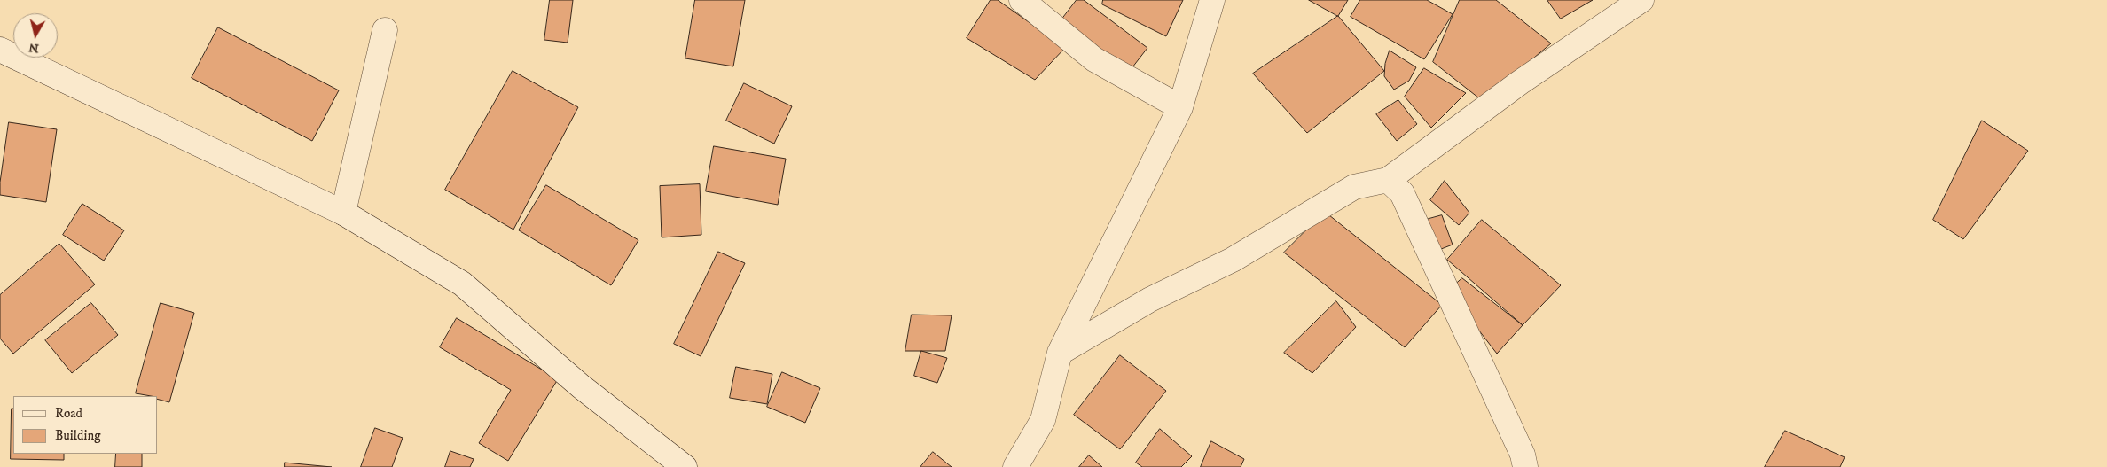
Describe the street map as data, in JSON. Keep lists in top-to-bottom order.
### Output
{
  "legend": ["Road", "Building"],
  "north": "bottom"
}
